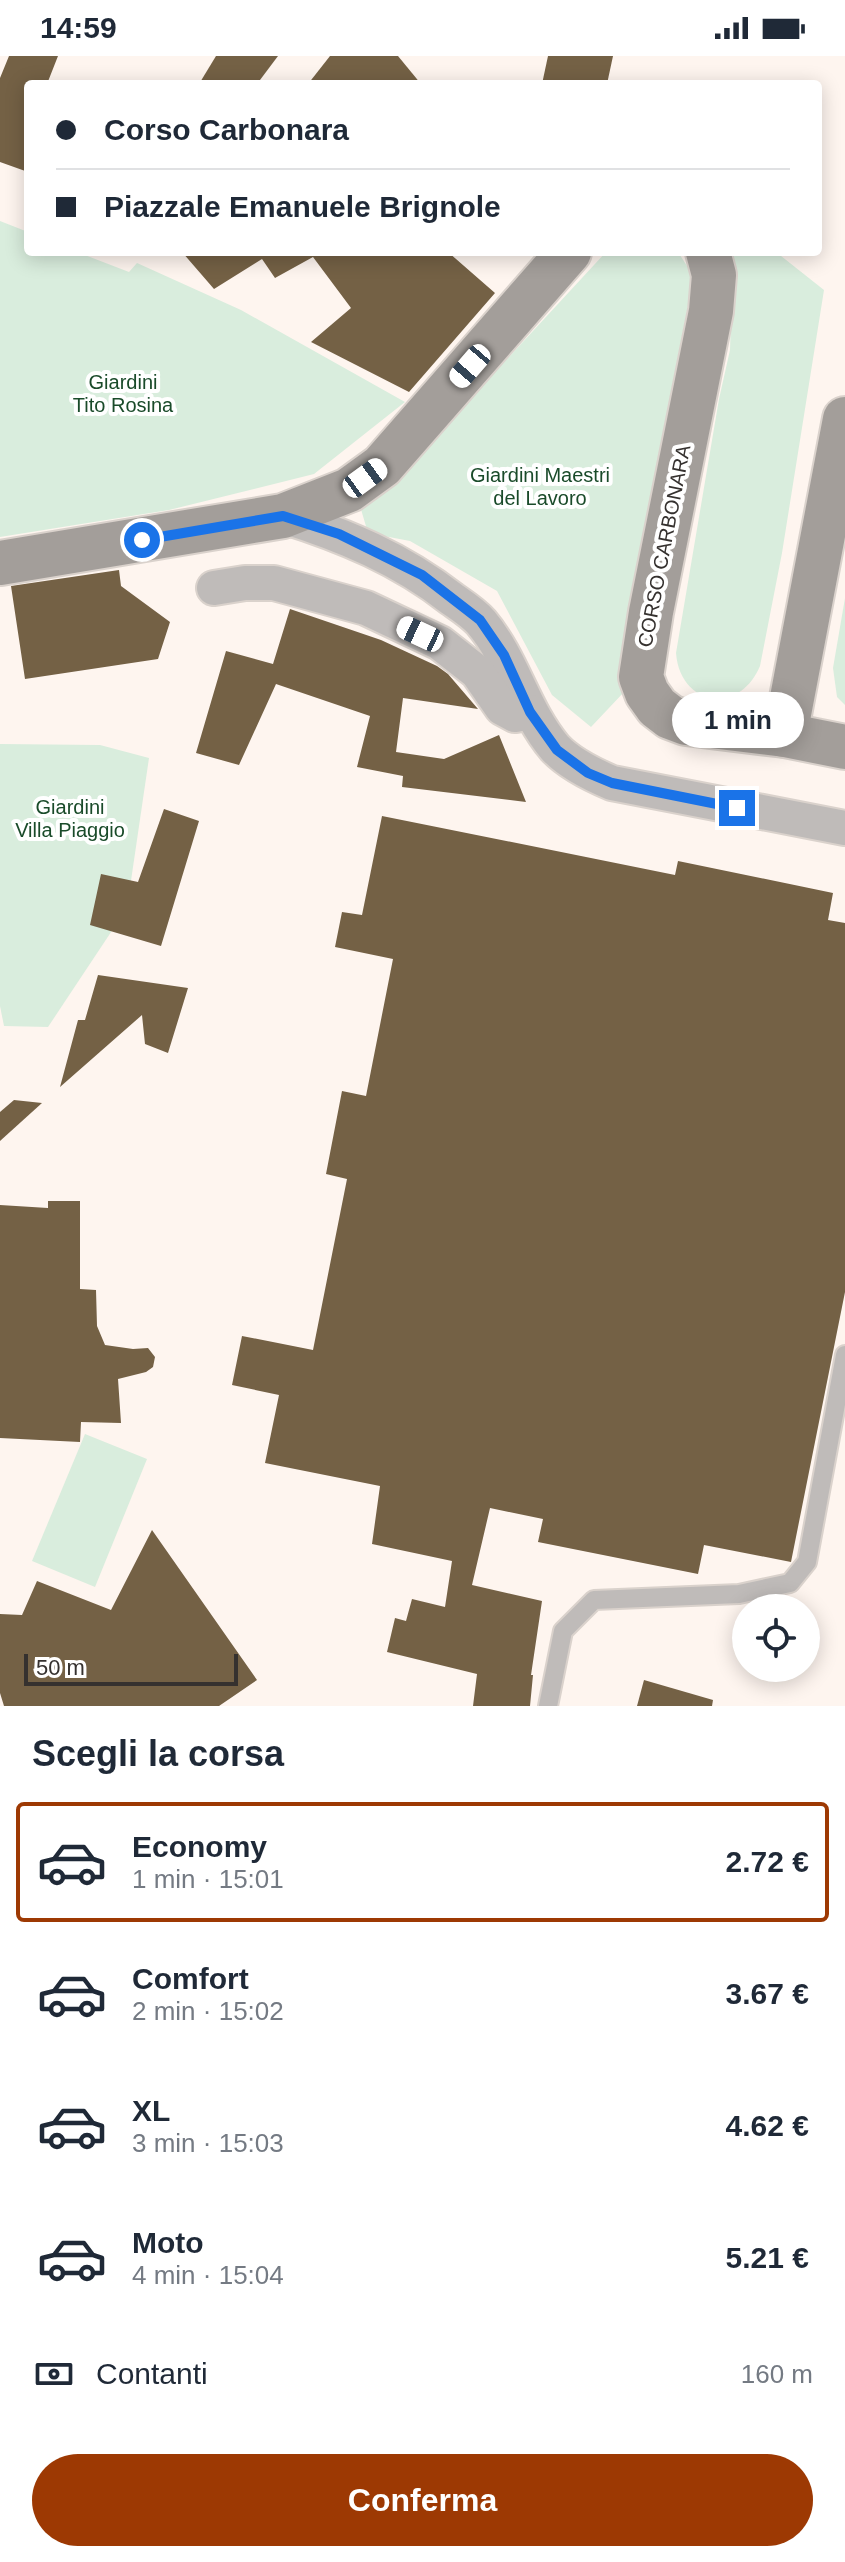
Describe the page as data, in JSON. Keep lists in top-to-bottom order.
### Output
{
  "streets": {
    "street": ["CORSO CARBONARA"]
  },
  "parks": ["Giardini Tito Rosina", "Giardini Maestri del Lavoro", "Giardini Villa Piaggio"],
  "scale_bar": "50 m",
  "page": {
    "status": "14:59",
    "banner": ["Corso Carbonara", "Piazzale Emanuele Brignole"],
    "bubble": "1 min",
    "scale": "50 m",
    "heading": "Scegli la corsa",
    "list": [
      {
        "name": "Economy",
        "note": "1 min · 15:01",
        "value": "2.72 €"
      },
      {
        "name": "Comfort",
        "note": "2 min · 15:02",
        "value": "3.67 €"
      },
      {
        "name": "XL",
        "note": "3 min · 15:03",
        "value": "4.62 €"
      },
      {
        "name": "Moto",
        "note": "4 min · 15:04",
        "value": "5.21 €"
      }
    ],
    "pay": ["Contanti", "160 m"],
    "buttons": "Conferma"
  }
}
